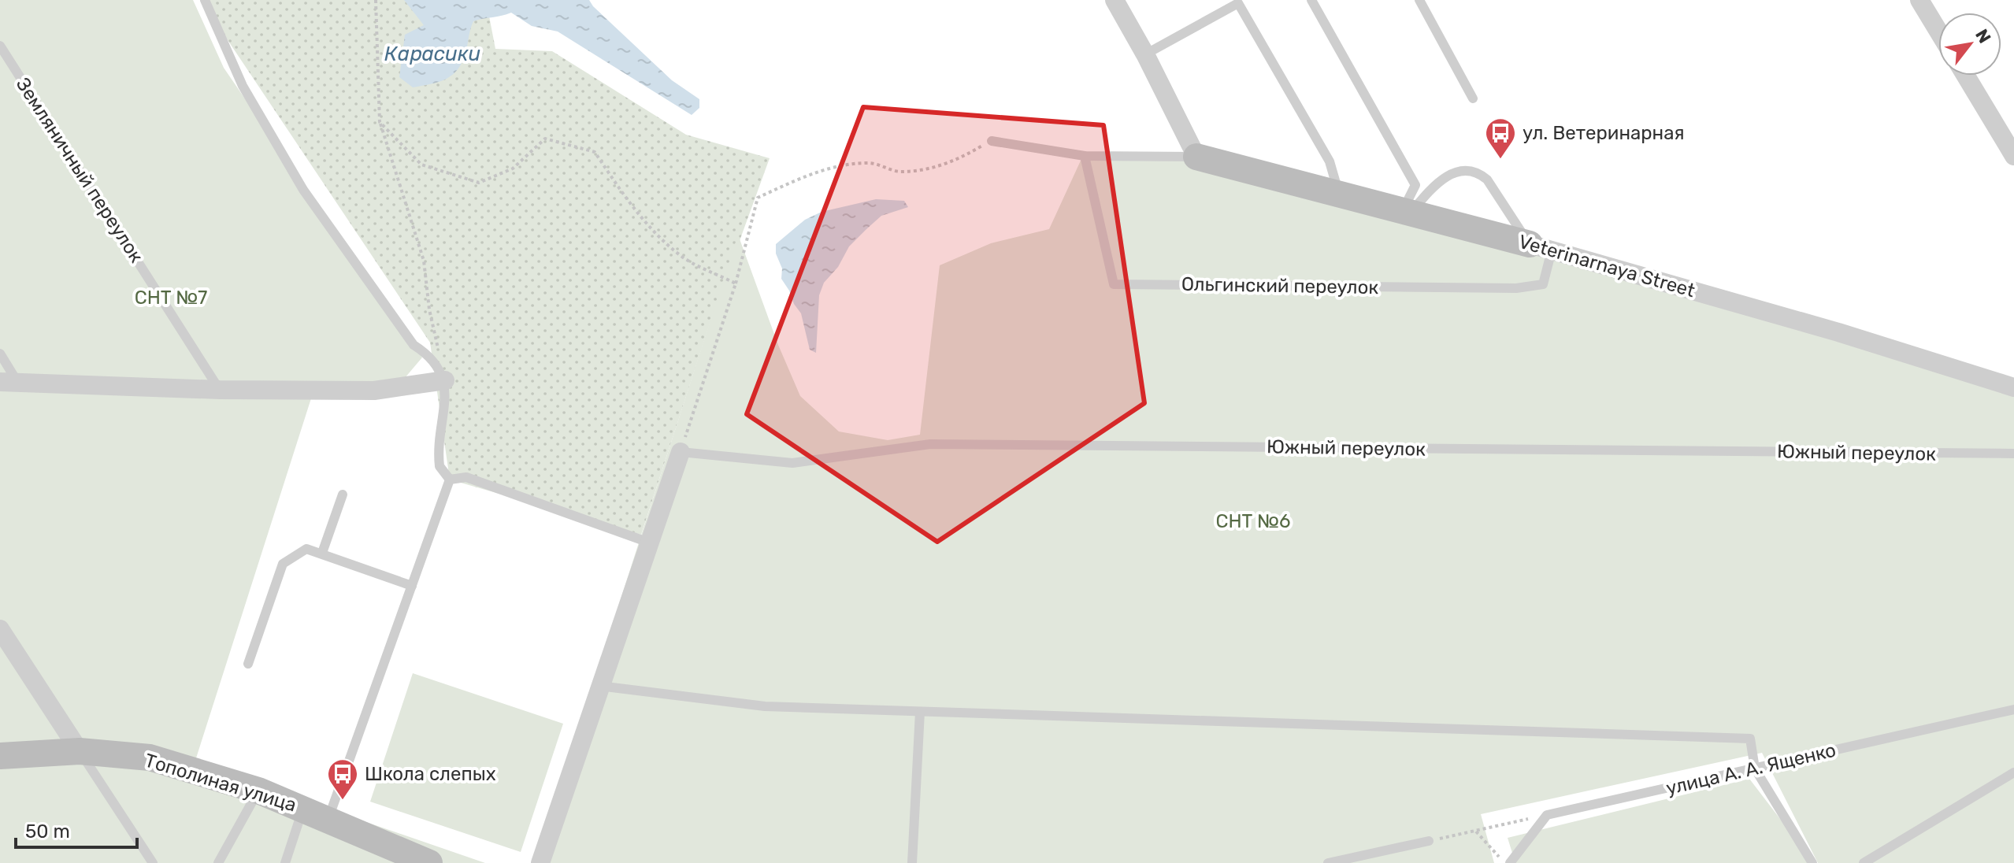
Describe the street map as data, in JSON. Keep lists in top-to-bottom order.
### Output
{
  "streets": {
    "street": ["Veterinarnaya Street", "Тополиная улица"],
    "lane": [
      "Земляничный переулок",
      "Ольгинский переулок",
      "Южный переулок",
      "улица А. А. Ященко"
    ]
  },
  "crossings": [
    ["Veterinarnaya Street", "Ольгинский переулок"]
  ],
  "water": ["Карасики"],
  "parks": ["СНТ №7", "СНТ №6"],
  "places": {
    "bus stop": ["ул. Ветеринарная", "Школа слепых"]
  },
  "scale_bar": "50 m",
  "north": "top right"
}
